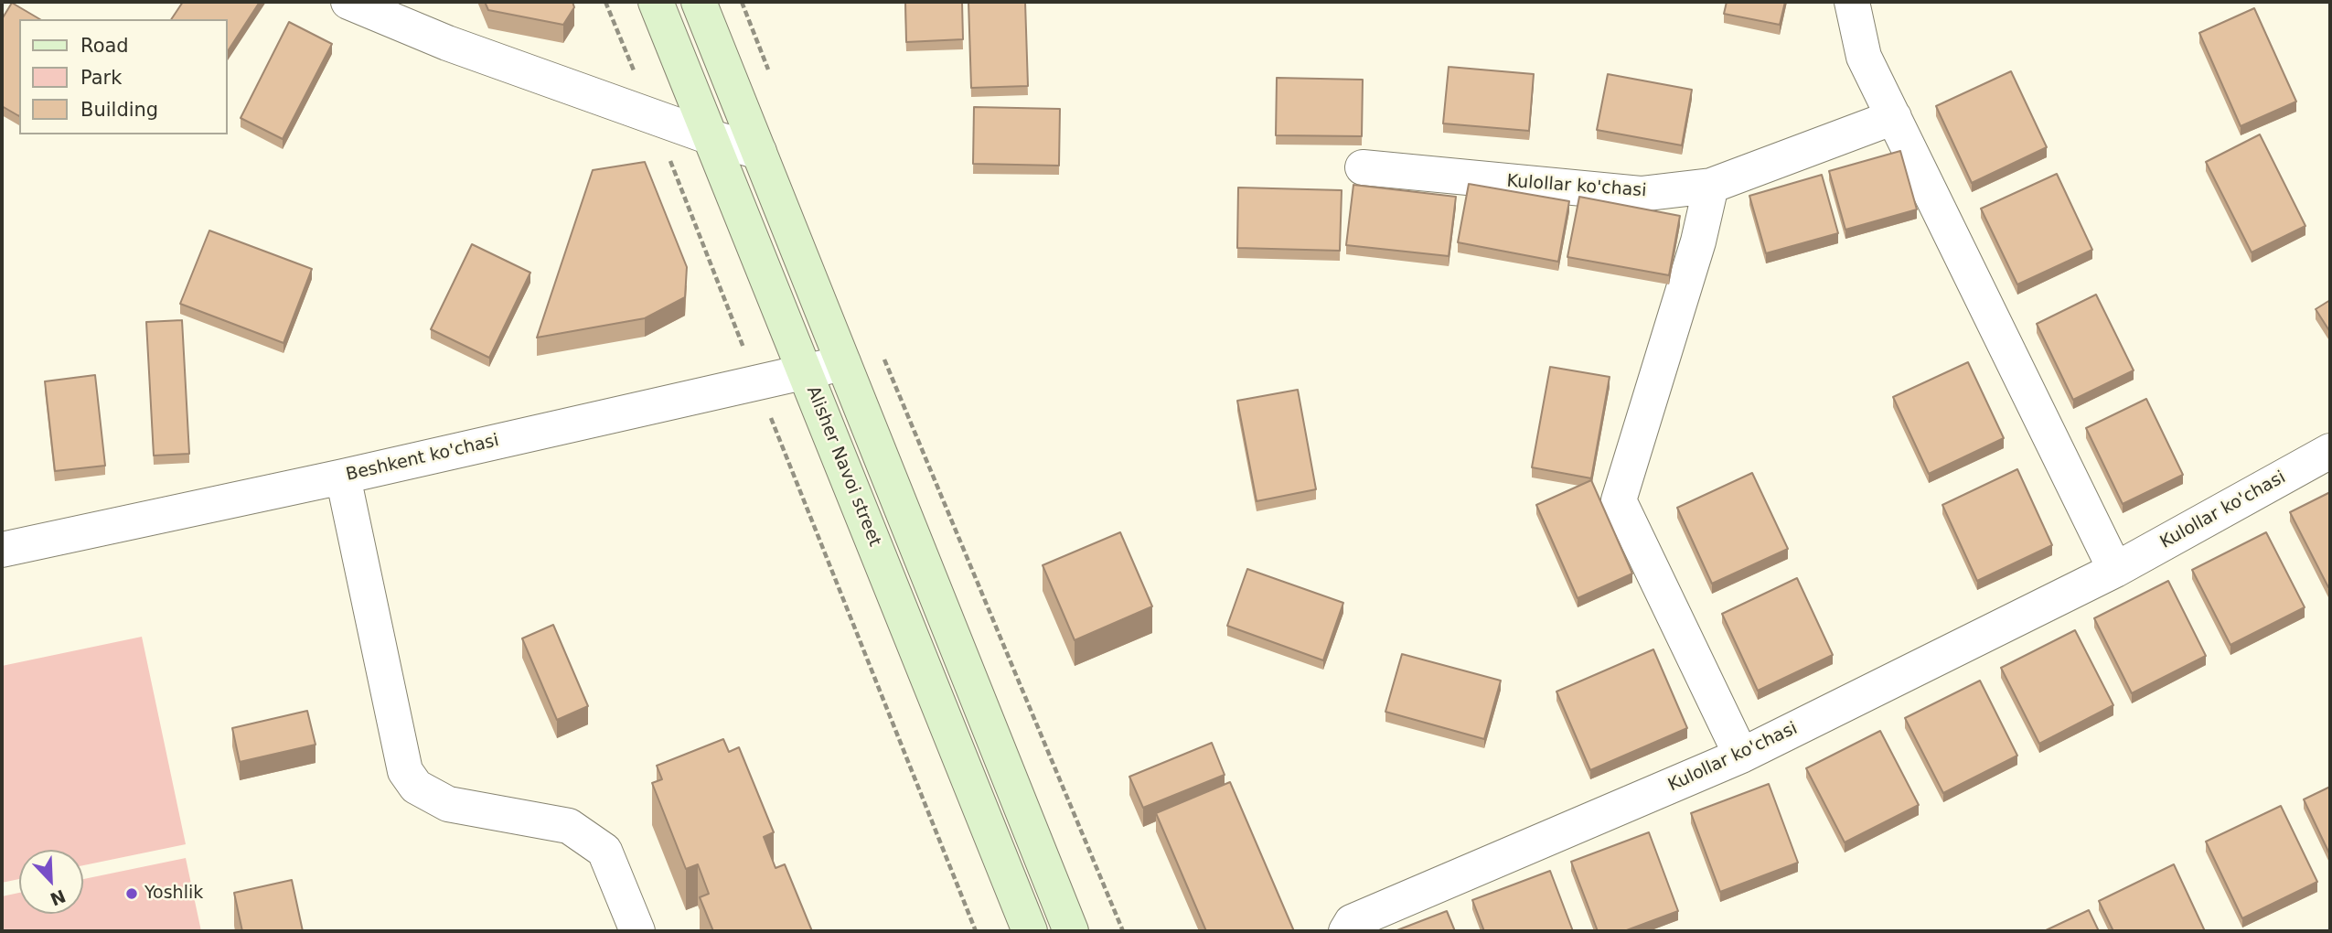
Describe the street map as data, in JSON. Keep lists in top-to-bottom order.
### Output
{
  "streets": {
    "main road": ["Alisher Navoi street"],
    "street": ["Kulollar ko'chasi", "Beshkent ko'chasi"]
  },
  "crossings": [
    ["Beshkent ko'chasi", "Alisher Navoi street"]
  ],
  "places": ["Yoshlik"],
  "legend": ["Road", "Park", "Building"],
  "north": "bottom right"
}
